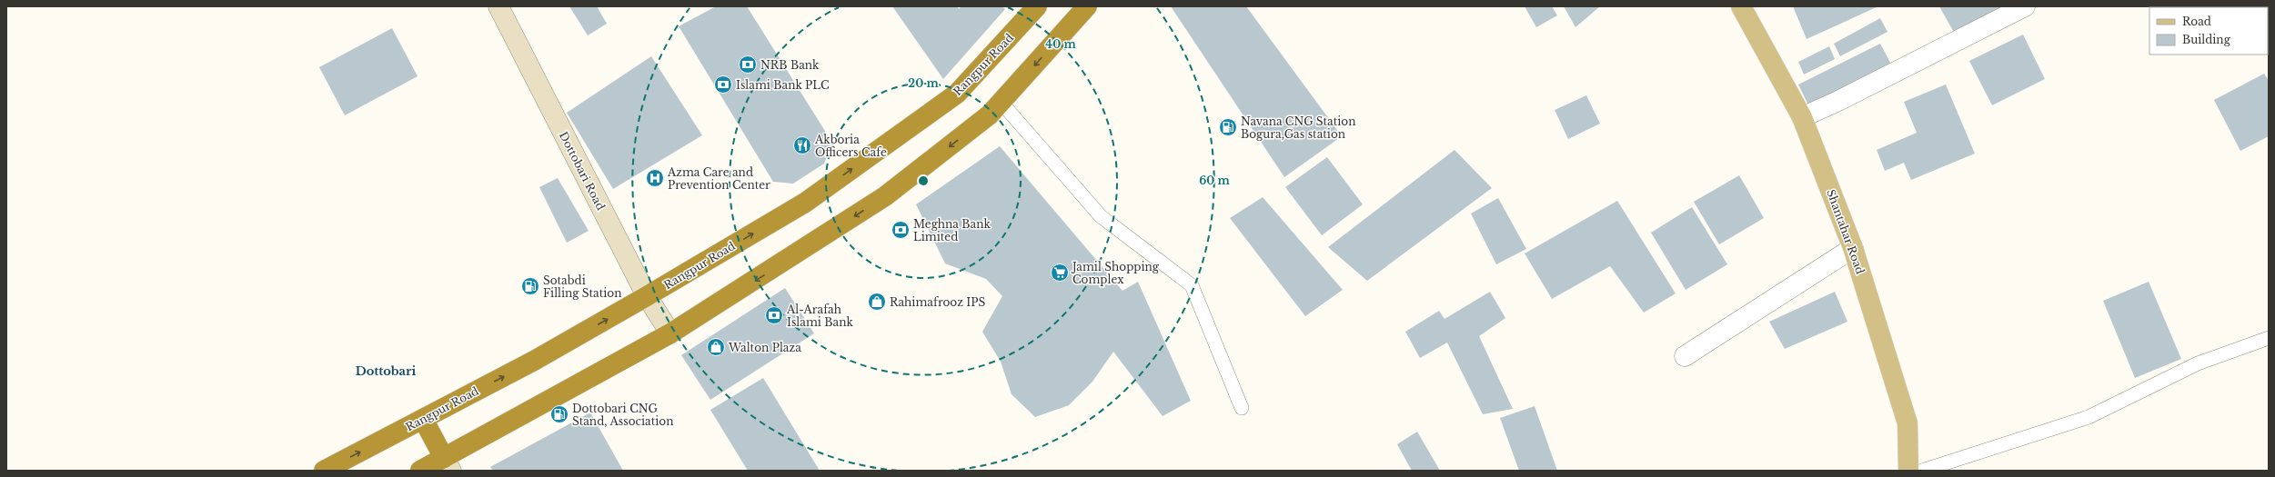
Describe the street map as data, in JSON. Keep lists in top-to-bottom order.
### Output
{
  "streets": {
    "highway": ["Rangpur Road"],
    "main road": ["Shantahar Road"],
    "street": ["Dottobari Road"]
  },
  "crossings": [
    ["Rangpur Road", "Dottobari Road"]
  ],
  "districts": ["Dottobari"],
  "places": {
    "bank": [
      "NRB Bank",
      "Islami Bank PLC",
      "Meghna Bank Limited",
      "Al-Arafah Islami Bank"
    ],
    "fuel station": ["Navana CNG Station Bogura,Gas station", "Sotabdi Filling Station", "Dottobari CNG Stand, Association"],
    "restaurant": ["Akboria Officers Cafe"],
    "hospital": ["Azma Care and Prevention Center"],
    "supermarket": ["Jamil Shopping Complex"],
    "shop": ["Rahimafrooz IPS", "Walton Plaza"]
  },
  "legend": ["Road", "Building"],
  "rings": ["40 m", "20 m", "60 m"]
}
